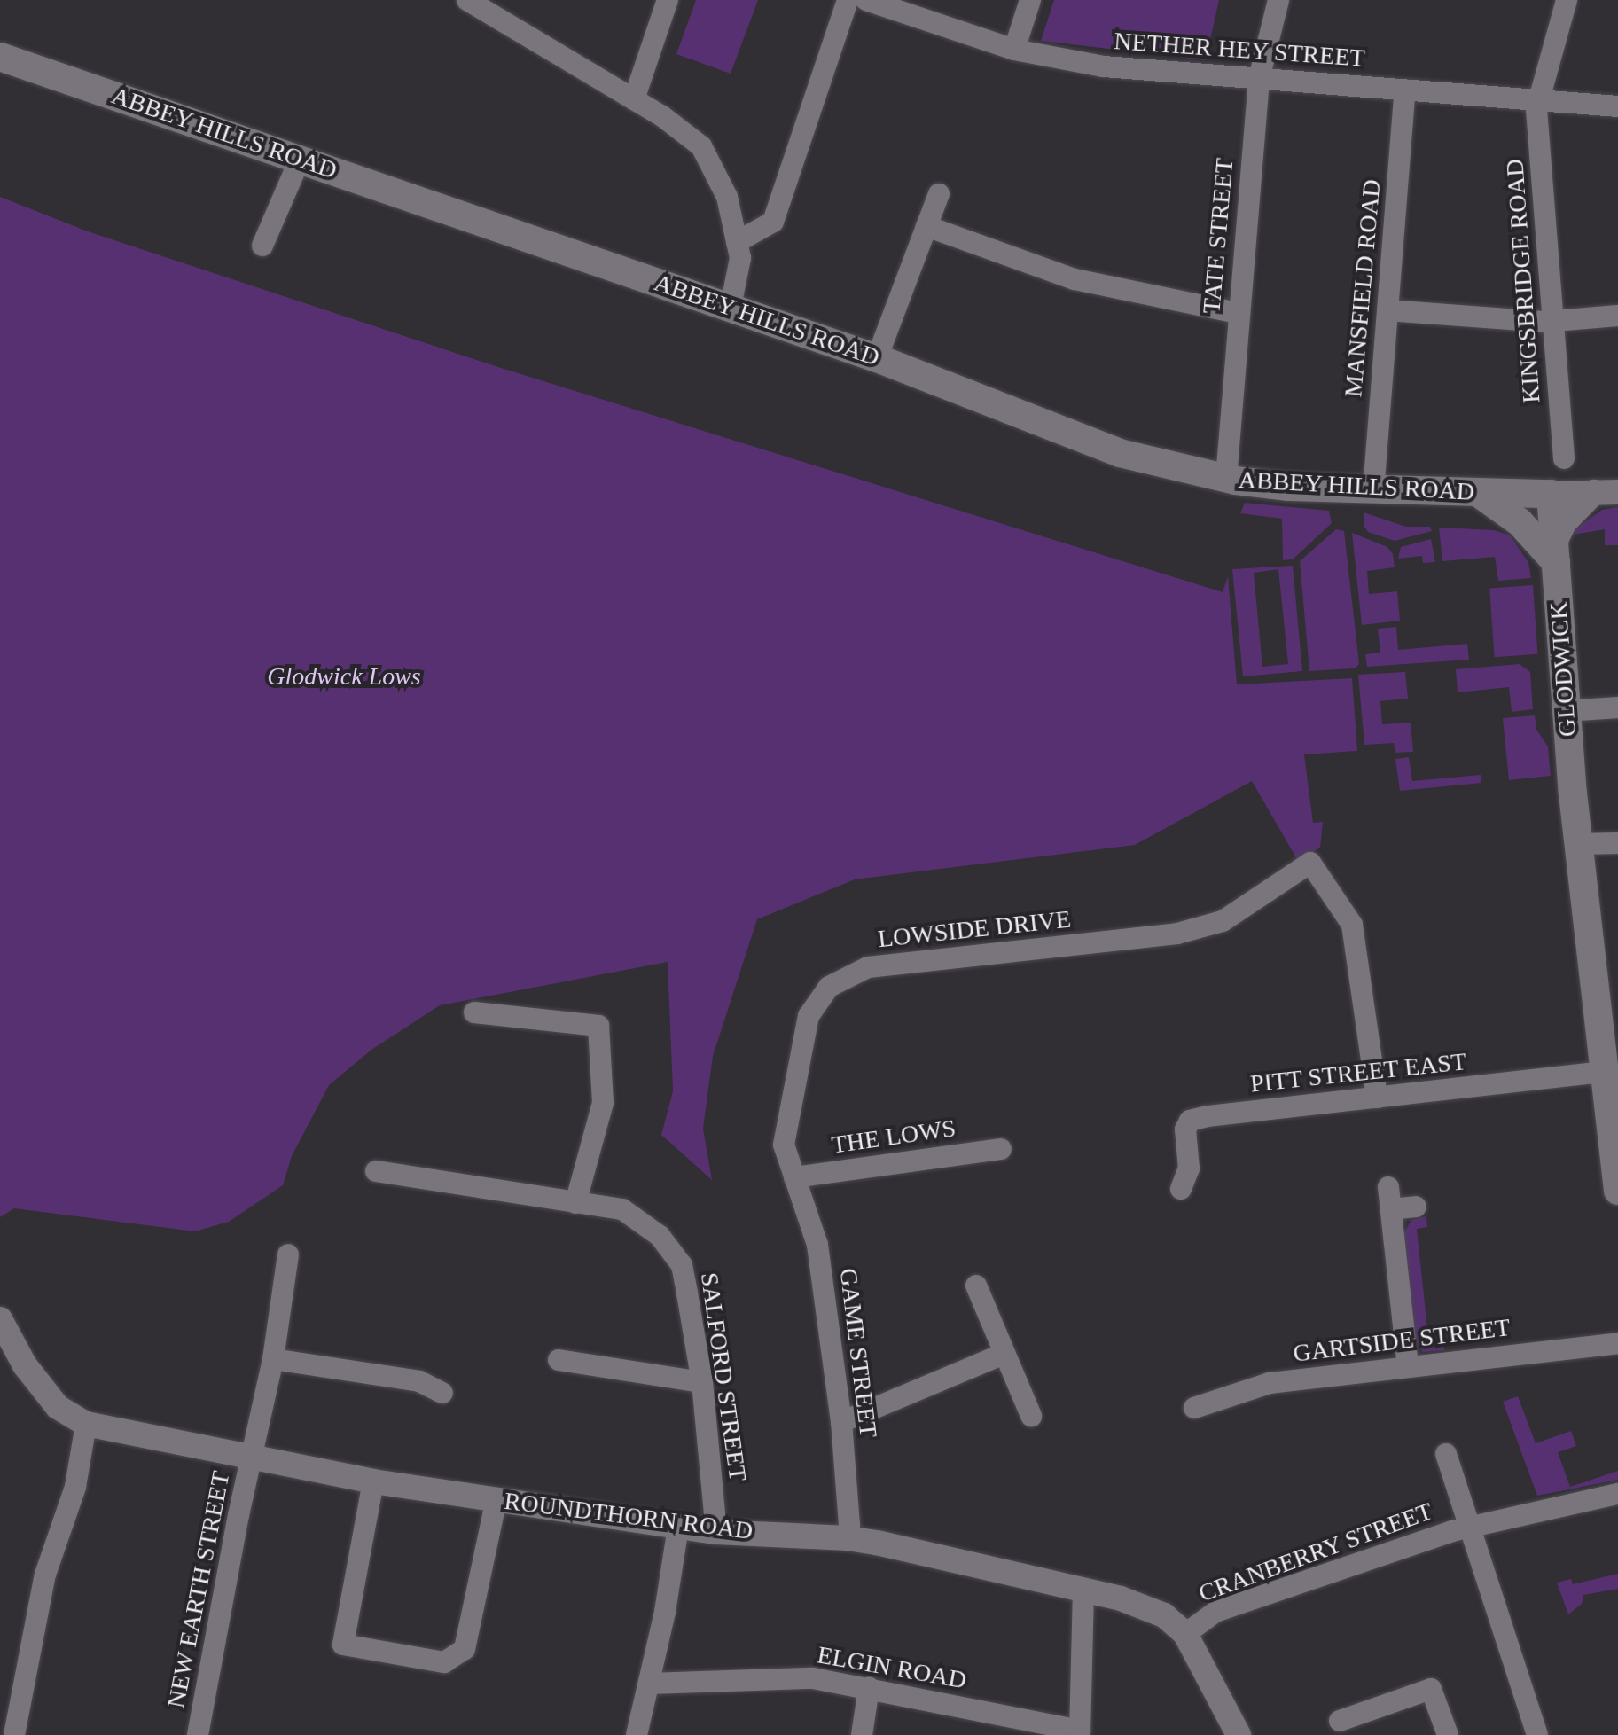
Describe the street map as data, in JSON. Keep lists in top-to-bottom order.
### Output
{
  "streets": {
    "main road": ["ABBEY HILLS ROAD", "GLODWICK"],
    "street": [
      "NETHER HEY STREET",
      "TATE STREET",
      "KINGSBRIDGE ROAD",
      "MANSFIELD ROAD",
      "LOWSIDE DRIVE",
      "PITT STREET EAST",
      "THE LOWS",
      "GARTSIDE STREET",
      "GAME STREET",
      "SALFORD STREET",
      "ROUNDTHORN ROAD",
      "CRANBERRY STREET",
      "NEW EARTH STREET",
      "ELGIN ROAD"
    ]
  },
  "crossings": [
    ["NETHER HEY STREET", "TATE STREET"],
    ["NETHER HEY STREET", "KINGSBRIDGE ROAD"],
    ["NETHER HEY STREET", "MANSFIELD ROAD"],
    ["ABBEY HILLS ROAD", "TATE STREET"],
    ["ABBEY HILLS ROAD", "MANSFIELD ROAD"],
    ["ABBEY HILLS ROAD", "GLODWICK"],
    ["GLODWICK", "PITT STREET EAST"],
    ["LOWSIDE DRIVE", "PITT STREET EAST"],
    ["LOWSIDE DRIVE", "THE LOWS"],
    ["LOWSIDE DRIVE", "GAME STREET"],
    ["THE LOWS", "GAME STREET"],
    ["GAME STREET", "ROUNDTHORN ROAD"],
    ["SALFORD STREET", "ROUNDTHORN ROAD"],
    ["ROUNDTHORN ROAD", "CRANBERRY STREET"],
    ["ROUNDTHORN ROAD", "NEW EARTH STREET"]
  ],
  "parks": ["Glodwick Lows"]
}
